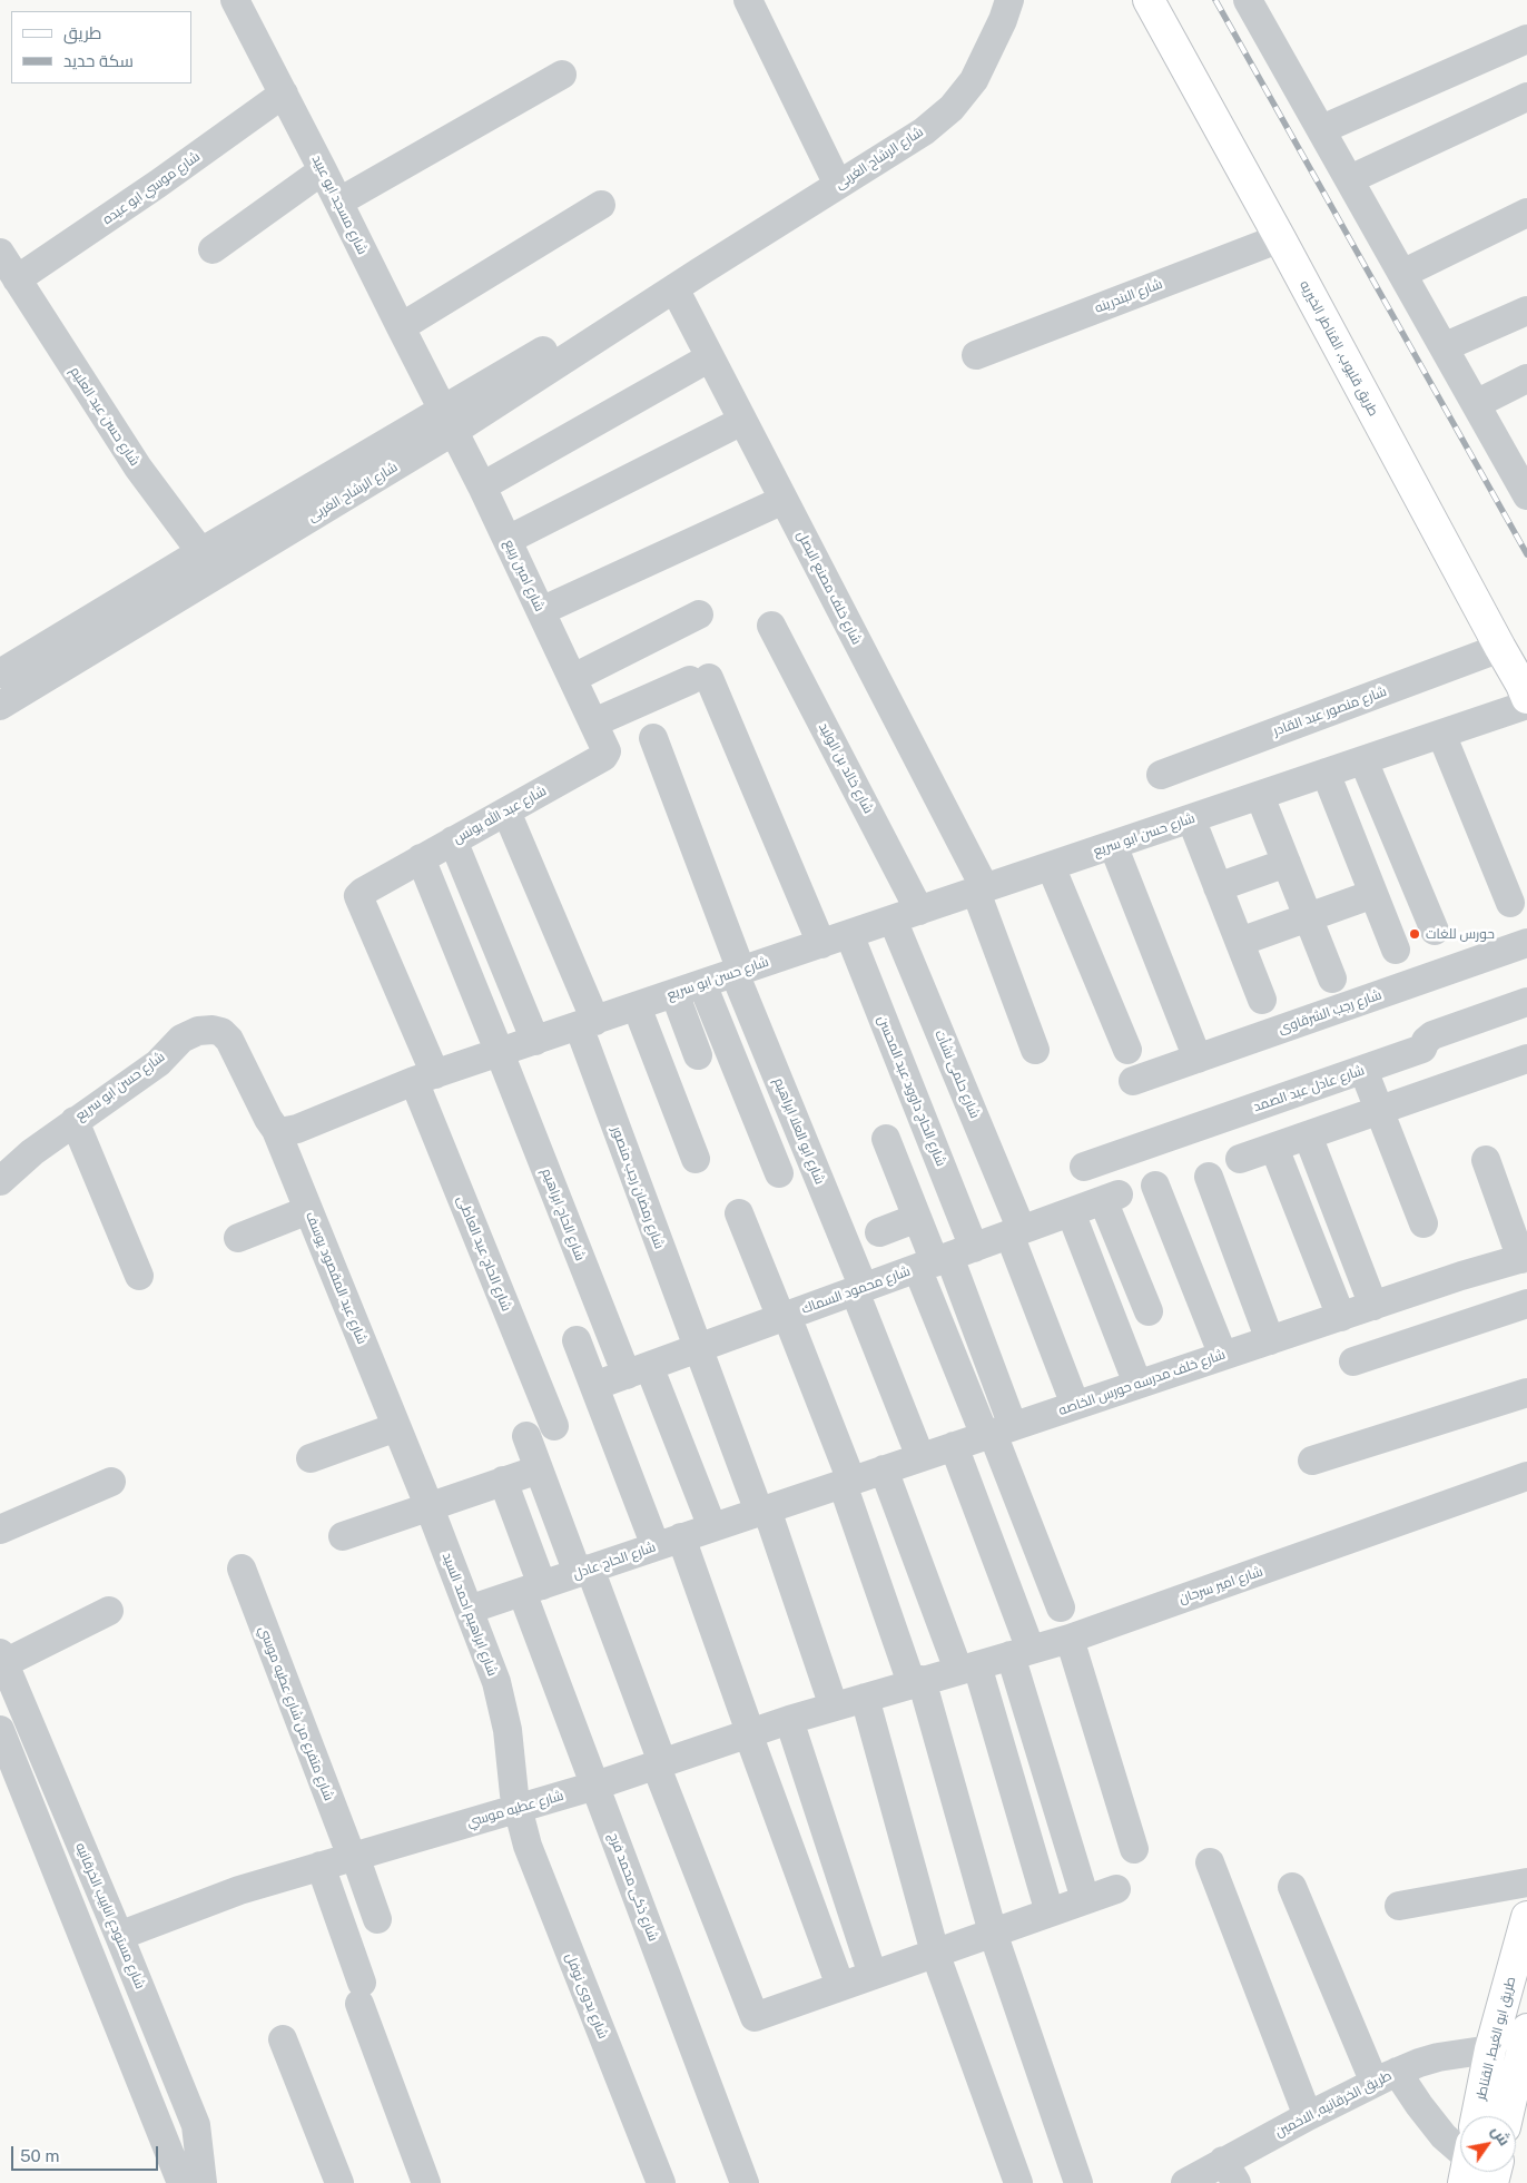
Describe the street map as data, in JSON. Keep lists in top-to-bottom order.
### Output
{
  "streets": {
    "main road": ["طريق قليوب, القناطر الخيريه", "طريق ابو الغيط, القناطر"],
    "street": [
      "شارع الرشاح الغربى",
      "شارع موسي ابو عيده",
      "شارع مسجد ابو عبيد",
      "شارع البندرينه",
      "شارع حسن عبد العليم",
      "شارع امين ربيع",
      "شارع خلف مصنع البصل",
      "شارع منصور عبد القادر",
      "شارع خالد بن الوليد",
      "شارع عبد الله يونس",
      "شارع حسن ابو سريع",
      "شارع رجب الشرقاوى",
      "شارع حلمى نشأت",
      "شارع عادل عبد الصمد",
      "شارع الحاج داوود عبد المحسن",
      "شارع ابو العلا ابراهيم",
      "شارع رمضان رجب منصور",
      "شارع الحاج ابراهيم",
      "شارع الحاج عبد العاطى",
      "شارع عبد المقصود يوسف",
      "شارع محمود السماك",
      "شارع خلف مدرسه حورس الخاصه",
      "شارع الحاج عادل",
      "شارع امير سرحان",
      "شارع ابراهيم احمد السيد",
      "شارع متفرع من شارع عطيه موسي",
      "شارع عطيه موسي",
      "شارع ذكى محمد فرج",
      "شارع مستودع انابيب الخرقانيه",
      "شارع بدوى نوفل",
      "طريق الخرقانيه, الاخمين"
    ]
  },
  "crossings": [
    ["شارع الرشاح الغربى", "شارع مسجد ابو عبيد"],
    ["شارع الرشاح الغربى", "شارع حسن عبد العليم"],
    ["شارع الرشاح الغربى", "شارع امين ربيع"],
    ["شارع الرشاح الغربى", "شارع خلف مصنع البصل"],
    ["شارع موسي ابو عيده", "شارع مسجد ابو عبيد"],
    ["شارع موسي ابو عيده", "شارع حسن عبد العليم"],
    ["شارع مسجد ابو عبيد", "شارع امين ربيع"],
    ["شارع البندرينه", "طريق قليوب, القناطر الخيريه"],
    ["طريق قليوب, القناطر الخيريه", "شارع منصور عبد القادر"],
    ["شارع امين ربيع", "شارع عبد الله يونس"],
    ["شارع خلف مصنع البصل", "شارع حسن ابو سريع"],
    ["شارع خالد بن الوليد", "شارع حسن ابو سريع"],
    ["شارع عبد الله يونس", "شارع رمضان رجب منصور"],
    ["شارع عبد الله يونس", "شارع الحاج ابراهيم"],
    ["شارع عبد الله يونس", "شارع الحاج عبد العاطى"],
    ["شارع حسن ابو سريع", "شارع حلمى نشأت"],
    ["شارع حسن ابو سريع", "شارع الحاج داوود عبد المحسن"],
    ["شارع حسن ابو سريع", "شارع ابو العلا ابراهيم"],
    ["شارع حسن ابو سريع", "شارع رمضان رجب منصور"],
    ["شارع حسن ابو سريع", "شارع الحاج ابراهيم"],
    ["شارع حسن ابو سريع", "شارع الحاج عبد العاطى"],
    ["شارع حسن ابو سريع", "شارع عبد المقصود يوسف"],
    ["شارع حلمى نشأت", "شارع محمود السماك"],
    ["شارع حلمى نشأت", "شارع خلف مدرسه حورس الخاصه"],
    ["شارع الحاج داوود عبد المحسن", "شارع محمود السماك"],
    ["شارع ابو العلا ابراهيم", "شارع محمود السماك"],
    ["شارع ابو العلا ابراهيم", "شارع خلف مدرسه حورس الخاصه"],
    ["شارع رمضان رجب منصور", "شارع محمود السماك"],
    ["شارع رمضان رجب منصور", "شارع خلف مدرسه حورس الخاصه"],
    ["شارع رمضان رجب منصور", "شارع الحاج عادل"],
    ["شارع رمضان رجب منصور", "شارع عطيه موسي"],
    ["شارع الحاج ابراهيم", "شارع محمود السماك"],
    ["شارع الحاج ابراهيم", "شارع الحاج عادل"],
    ["شارع عبد المقصود يوسف", "شارع ابراهيم احمد السيد"],
    ["شارع خلف مدرسه حورس الخاصه", "شارع الحاج عادل"],
    ["شارع الحاج عادل", "شارع ابراهيم احمد السيد"],
    ["شارع الحاج عادل", "شارع ذكى محمد فرج"],
    ["شارع امير سرحان", "شارع عطيه موسي"],
    ["شارع ابراهيم احمد السيد", "شارع عطيه موسي"],
    ["شارع ابراهيم احمد السيد", "شارع بدوى نوفل"],
    ["شارع متفرع من شارع عطيه موسي", "شارع عطيه موسي"],
    ["شارع عطيه موسي", "شارع ذكى محمد فرج"],
    ["شارع عطيه موسي", "شارع مستودع انابيب الخرقانيه"],
    ["شارع عطيه موسي", "شارع بدوى نوفل"],
    ["طريق ابو الغيط, القناطر", "طريق الخرقانيه, الاخمين"]
  ],
  "places": ["حورس للغات"],
  "legend": ["طريق", "سكة حديد"],
  "scale_bar": "50 m",
  "north": "top right"
}
